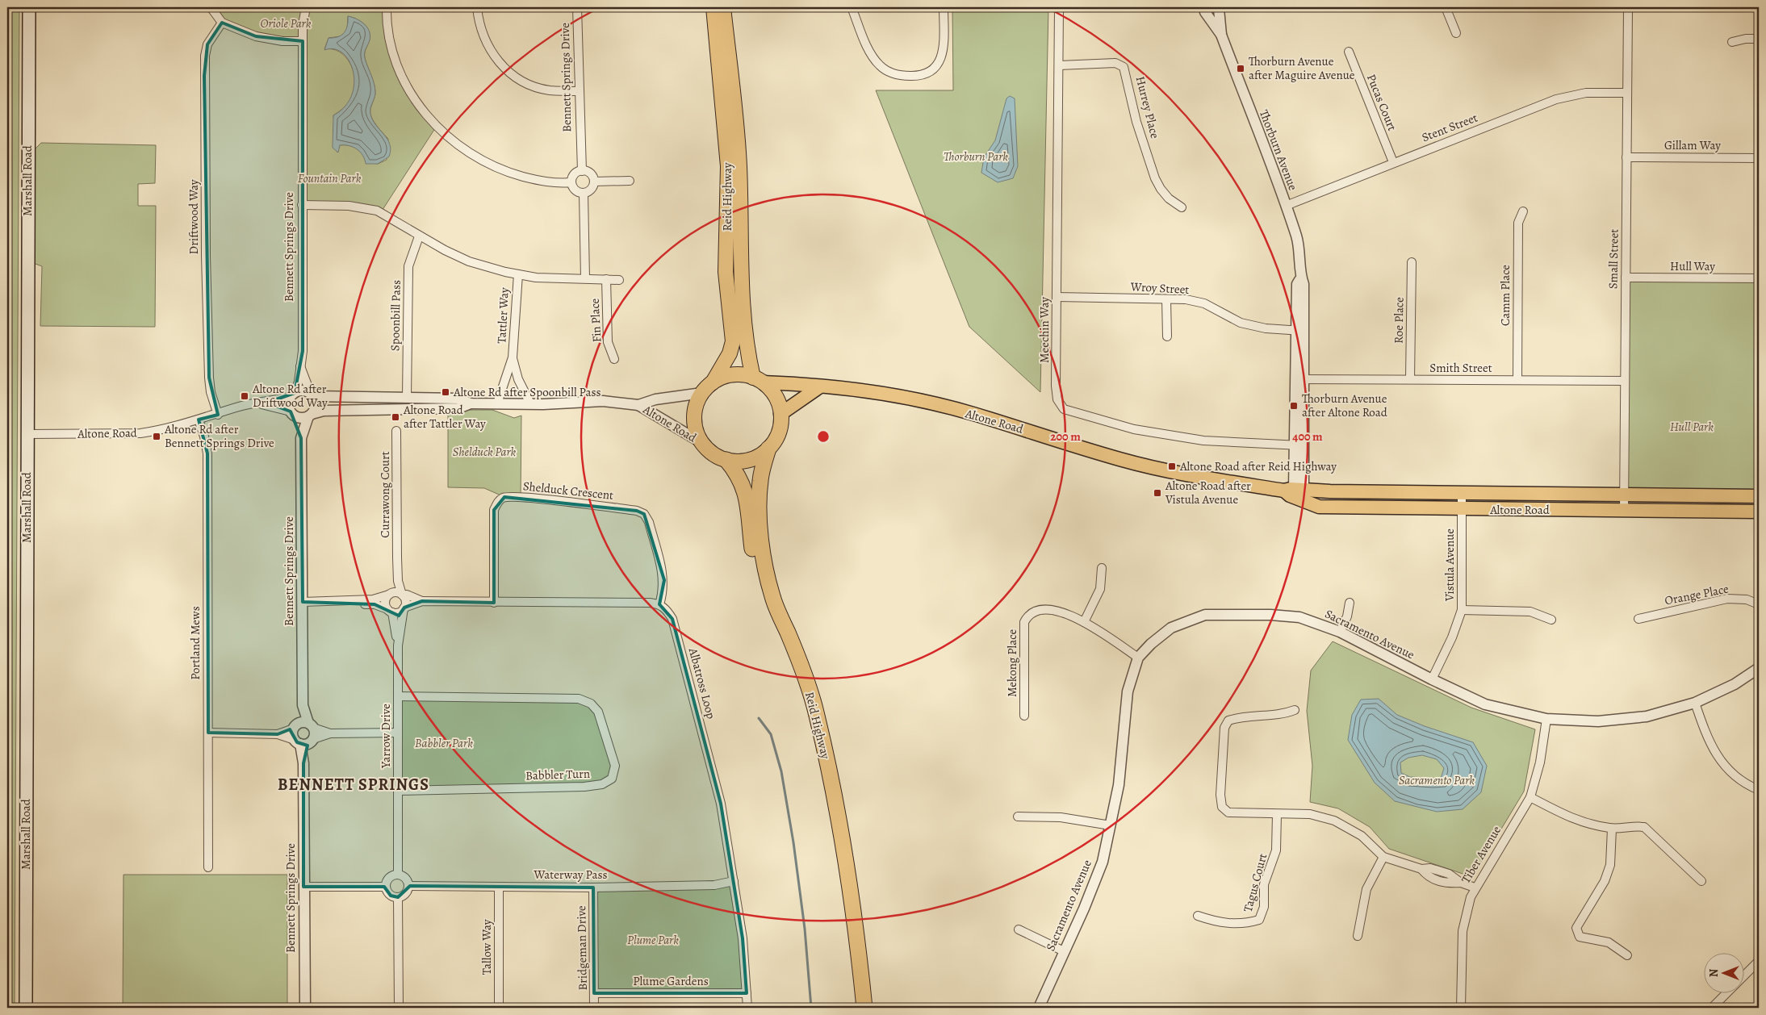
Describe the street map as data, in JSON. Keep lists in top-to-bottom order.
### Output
{
  "streets": {
    "highway": ["Reid Highway"],
    "main road": ["Marshall Road", "Altone Road"],
    "street": [
      "Bennett Springs Drive",
      "Pucas Court",
      "Hurrey Place",
      "Stent Street",
      "Gillam Way",
      "Thorburn Avenue",
      "Driftwood Way",
      "Small Street",
      "Hull Way",
      "Wroy Street",
      "Camm Place",
      "Spoonbill Pass",
      "Tattler Way",
      "Fin Place",
      "Roe Place",
      "Meechin Way",
      "Smith Street",
      "Shelduck Crescent",
      "Currawong Court",
      "Vistula Avenue",
      "Orange Place",
      "Sacramento Avenue",
      "Portland Mews",
      "Mekong Place",
      "Albatross Loop",
      "Yarrow Drive",
      "Babbler Turn",
      "Tiber Avenue",
      "Waterway Pass",
      "Tagus Court",
      "Tallow Way",
      "Bridgeman Drive",
      "Plume Gardens"
    ]
  },
  "crossings": [
    ["Bennett Springs Drive", "Altone Road"],
    ["Pucas Court", "Stent Street"],
    ["Hurrey Place", "Meechin Way"],
    ["Stent Street", "Thorburn Avenue"],
    ["Stent Street", "Small Street"],
    ["Gillam Way", "Small Street"],
    ["Thorburn Avenue", "Wroy Street"],
    ["Thorburn Avenue", "Meechin Way"],
    ["Thorburn Avenue", "Smith Street"],
    ["Thorburn Avenue", "Altone Road"],
    ["Marshall Road", "Altone Road"],
    ["Reid Highway", "Altone Road"],
    ["Driftwood Way", "Altone Road"],
    ["Small Street", "Hull Way"],
    ["Small Street", "Smith Street"],
    ["Small Street", "Altone Road"],
    ["Wroy Street", "Meechin Way"],
    ["Camm Place", "Smith Street"],
    ["Spoonbill Pass", "Altone Road"],
    ["Tattler Way", "Altone Road"],
    ["Roe Place", "Smith Street"],
    ["Altone Road", "Vistula Avenue"],
    ["Altone Road", "Portland Mews"],
    ["Shelduck Crescent", "Albatross Loop"],
    ["Vistula Avenue", "Sacramento Avenue"],
    ["Sacramento Avenue", "Mekong Place"],
    ["Sacramento Avenue", "Tiber Avenue"],
    ["Albatross Loop", "Waterway Pass"],
    ["Albatross Loop", "Plume Gardens"],
    ["Yarrow Drive", "Babbler Turn"],
    ["Yarrow Drive", "Waterway Pass"],
    ["Waterway Pass", "Tallow Way"],
    ["Waterway Pass", "Bridgeman Drive"],
    ["Bridgeman Drive", "Plume Gardens"]
  ],
  "districts": ["BENNETT SPRINGS"],
  "parks": [
    "Oriole Park",
    "Thorburn Park",
    "Fountain Park",
    "Hull Park",
    "Shelduck Park",
    "Babbler Park",
    "Sacramento Park",
    "Plume Park"
  ],
  "places": {
    "transit": [
      "Thorburn Avenue after Maguire Avenue",
      "Altone Rd after Spoonbill Pass",
      "Altone Rd after Driftwood Way",
      "Thorburn Avenue after Altone Road",
      "Altone Road after Tattler Way",
      "Altone Rd after Bennett Springs Drive",
      "Altone Road after Reid Highway",
      "Altone Road after Vistula Avenue"
    ]
  },
  "north": "left",
  "rings": ["200 m", "400 m"]
}
